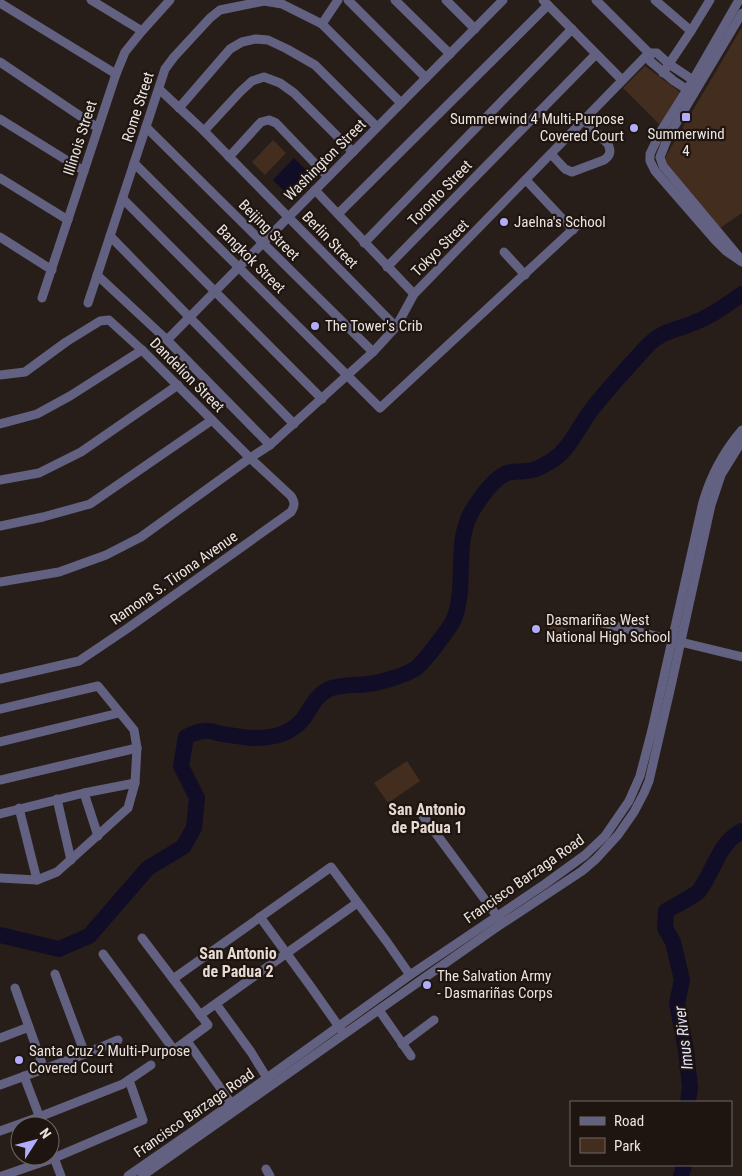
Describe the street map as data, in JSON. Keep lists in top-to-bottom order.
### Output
{
  "streets": {
    "street": [
      "Rome Street",
      "Illinois Street",
      "Washington Street",
      "Toronto Street",
      "Beijing Street",
      "Berlin Street",
      "Tokyo Street",
      "Bangkok Street",
      "Dandelion Street",
      "Ramona S. Tirona Avenue",
      "Francisco Barzaga Road"
    ]
  },
  "crossings": [
    ["Rome Street", "Washington Street"],
    ["Rome Street", "Beijing Street"],
    ["Rome Street", "Berlin Street"],
    ["Rome Street", "Bangkok Street"],
    ["Washington Street", "Beijing Street"],
    ["Washington Street", "Berlin Street"],
    ["Washington Street", "Bangkok Street"],
    ["Beijing Street", "Tokyo Street"],
    ["Berlin Street", "Tokyo Street"],
    ["Tokyo Street", "Bangkok Street"],
    ["Tokyo Street", "Dandelion Street"],
    ["Tokyo Street", "Ramona S. Tirona Avenue"],
    ["Dandelion Street", "Ramona S. Tirona Avenue"]
  ],
  "districts": ["San Antonio de Padua 1", "San Antonio de Padua 2"],
  "water": ["Imus River"],
  "places": {
    "transit": ["Summerwind 4"],
    "other": [
      "Summerwind 4 Multi-Purpose Covered Court",
      "Jaelna's School",
      "The Tower's Crib",
      "Dasmariñas West National High School",
      "The Salvation Army - Dasmariñas Corps",
      "Santa Cruz 2 Multi-Purpose Covered Court"
    ]
  },
  "legend": ["Road", "Park"],
  "north": "top right"
}
